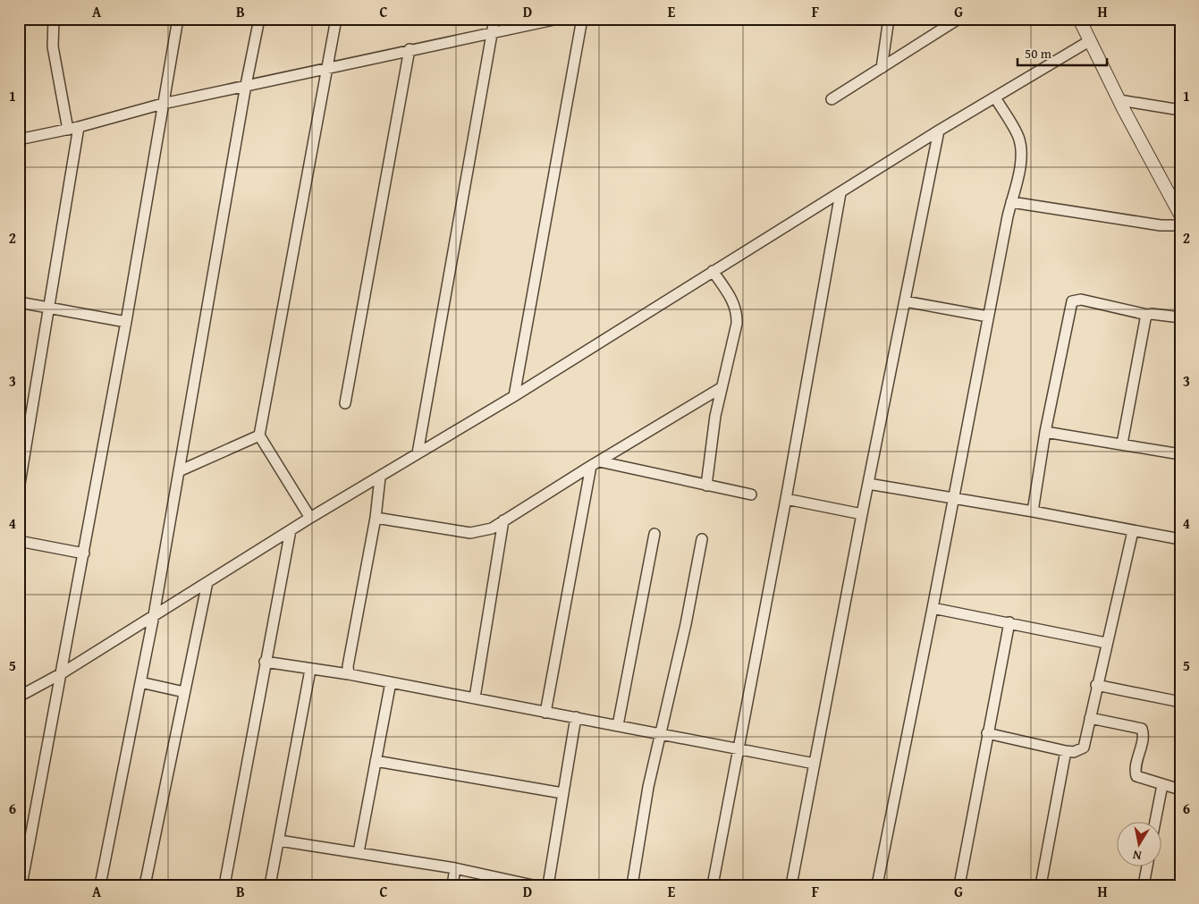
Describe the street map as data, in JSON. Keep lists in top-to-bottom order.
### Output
{
  "scale_bar": "50 m",
  "north": "bottom",
  "grid": {
    "columns": [
      "A",
      "B",
      "C",
      "D",
      "E",
      "F",
      "G",
      "H"
    ],
    "rows": [
      "1",
      "2",
      "3",
      "4",
      "5",
      "6"
    ]
  }
}
